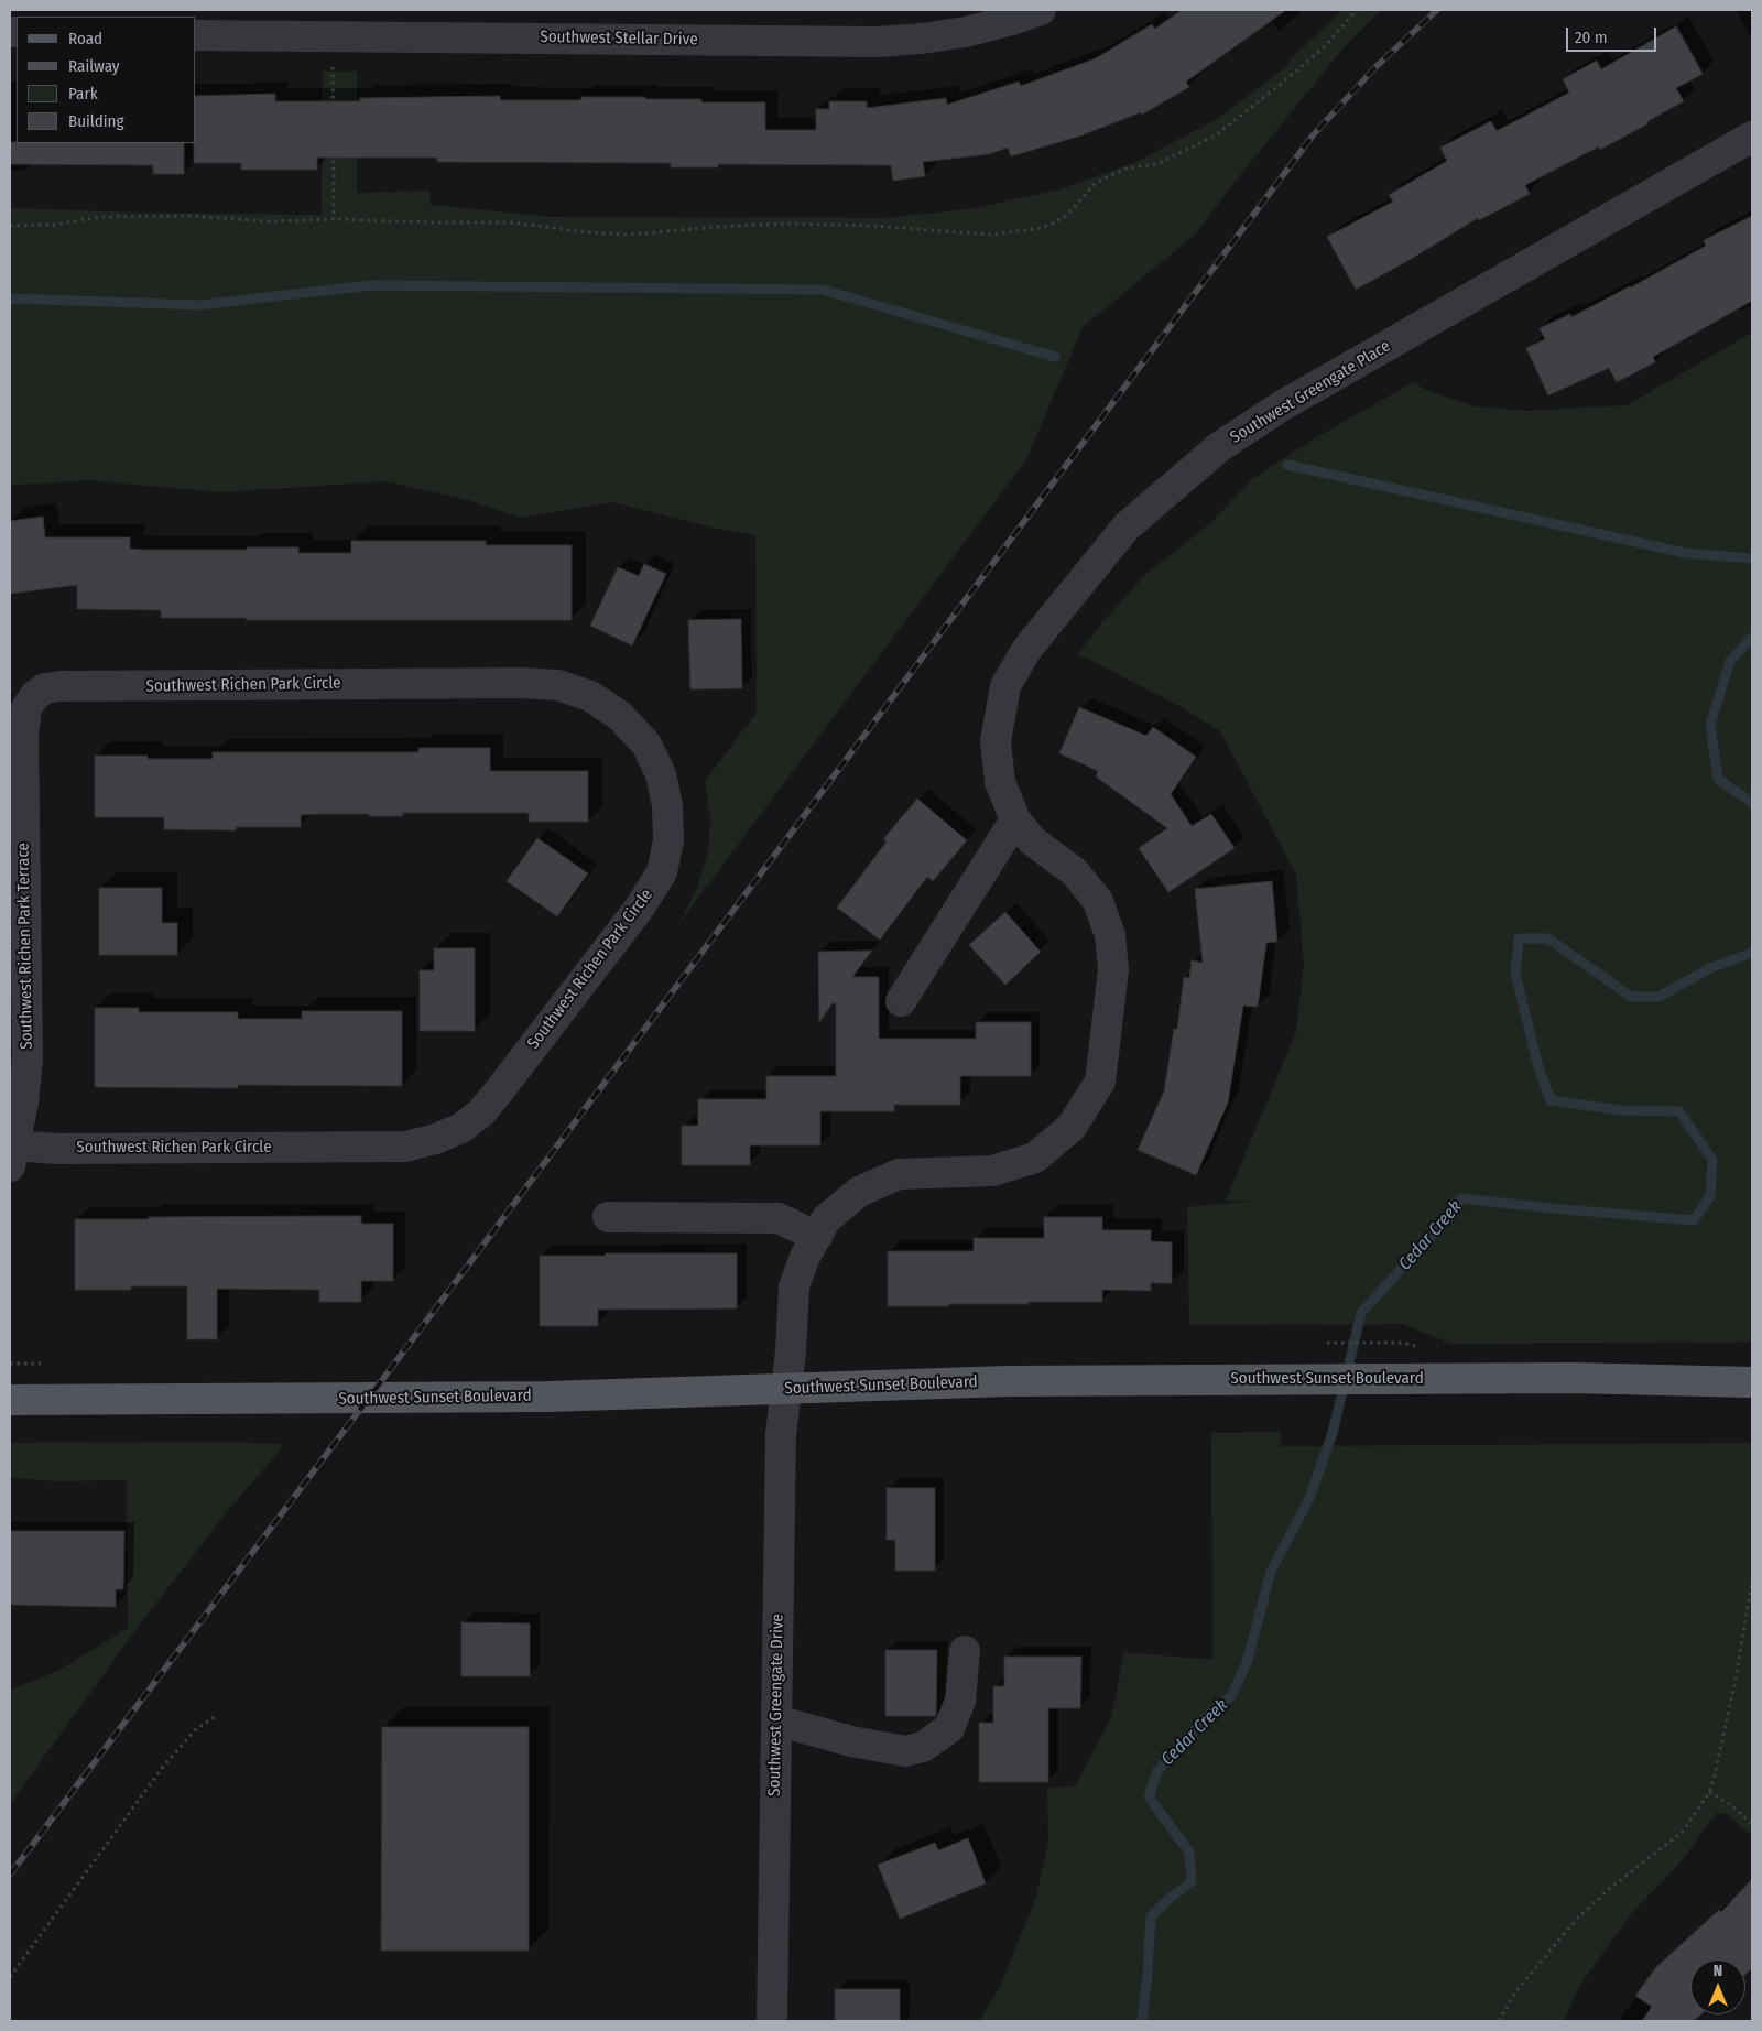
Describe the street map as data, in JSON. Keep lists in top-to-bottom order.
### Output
{
  "streets": {
    "main road": ["Southwest Sunset Boulevard"],
    "street": [
      "Southwest Stellar Drive",
      "Southwest Greengate Place",
      "Southwest Richen Park Circle",
      "Southwest Richen Park Terrace",
      "Southwest Greengate Drive"
    ]
  },
  "crossings": [
    ["Southwest Greengate Place", "Southwest Sunset Boulevard"],
    ["Southwest Greengate Place", "Southwest Greengate Drive"],
    ["Southwest Richen Park Circle", "Southwest Richen Park Terrace"],
    ["Southwest Sunset Boulevard", "Southwest Greengate Drive"]
  ],
  "water": ["Cedar Creek"],
  "legend": [
    "Road",
    "Railway",
    "Park",
    "Building"
  ],
  "scale_bar": "20 m",
  "north": "top"
}
